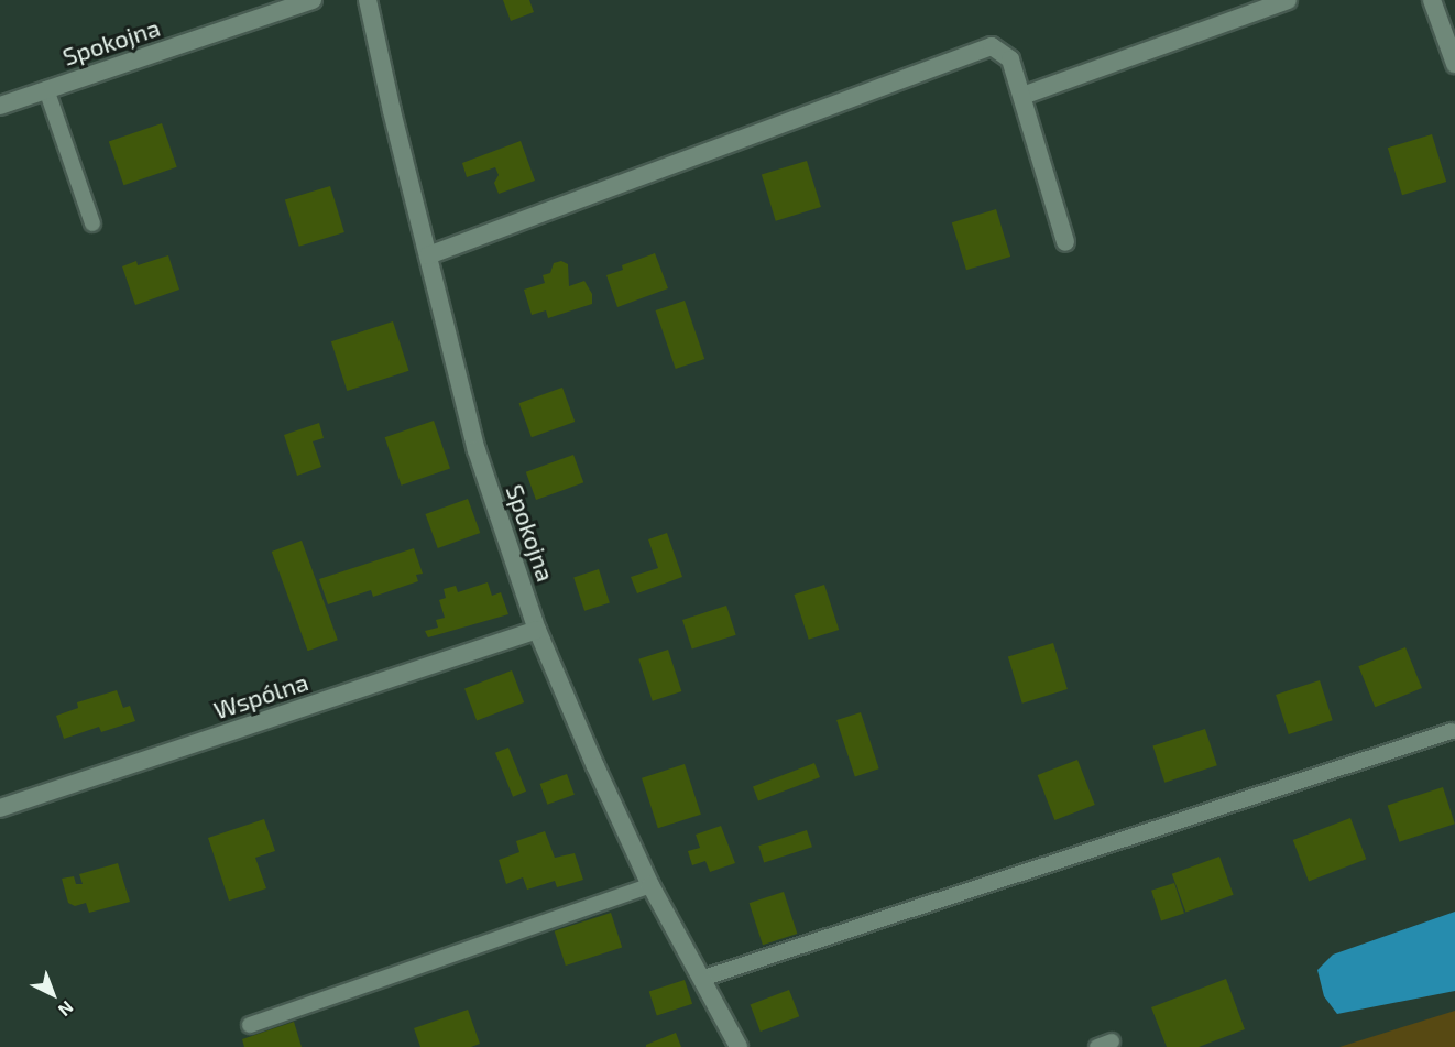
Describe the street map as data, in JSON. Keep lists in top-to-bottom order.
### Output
{
  "streets": {
    "street": ["Spokojna", "Wspólna"]
  },
  "crossings": [
    ["Spokojna", "Wspólna"]
  ],
  "north": "bottom right"
}
